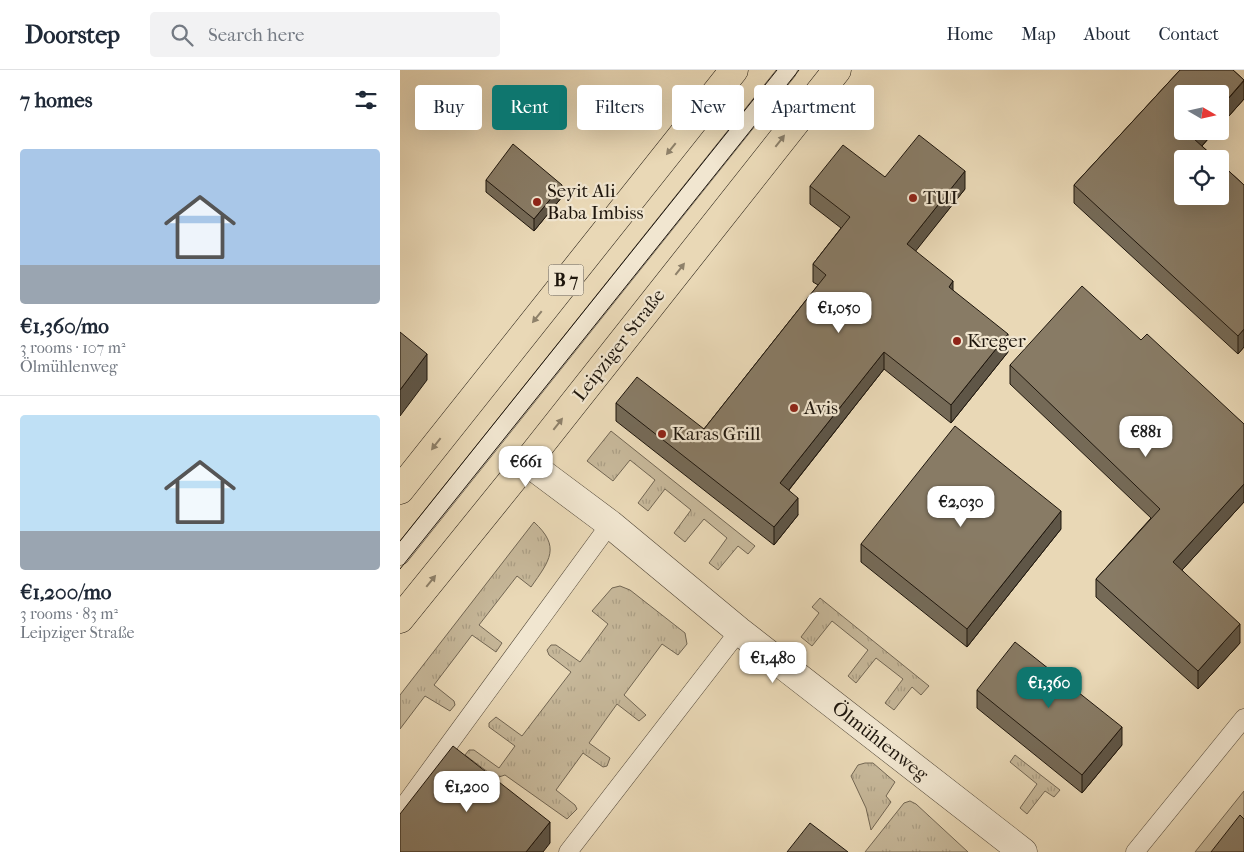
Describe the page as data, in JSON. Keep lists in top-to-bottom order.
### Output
{
  "streets": {
    "main road": ["B 7", "Leipziger Straße"],
    "street": ["Ölmühlenweg"]
  },
  "crossings": [
    ["Leipziger Straße", "Ölmühlenweg"]
  ],
  "places": [
    "TUI",
    "Seyit Ali Baba Imbiss",
    "Kreger",
    "Avis",
    "Karas Grill"
  ],
  "north": "right",
  "page": {
    "header": "Doorstep",
    "search": "Search here",
    "nav": [
      "Home",
      "Map",
      "About",
      "Contact"
    ],
    "heading": "7 homes",
    "chip": [
      "Buy",
      "Rent",
      "Filters",
      "New",
      "Apartment"
    ],
    "list": [
      {
        "name": "€1,360/mo",
        "note": "3 rooms · 107 m² · Ölmühlenweg"
      },
      {
        "name": "€1,200/mo",
        "note": "3 rooms · 83 m² · Leipziger Straße"
      }
    ],
    "price": [
      "€1,050",
      "€881",
      "€661",
      "€2,030",
      "€1,480",
      "€1,360",
      "€1,200"
    ]
  }
}
